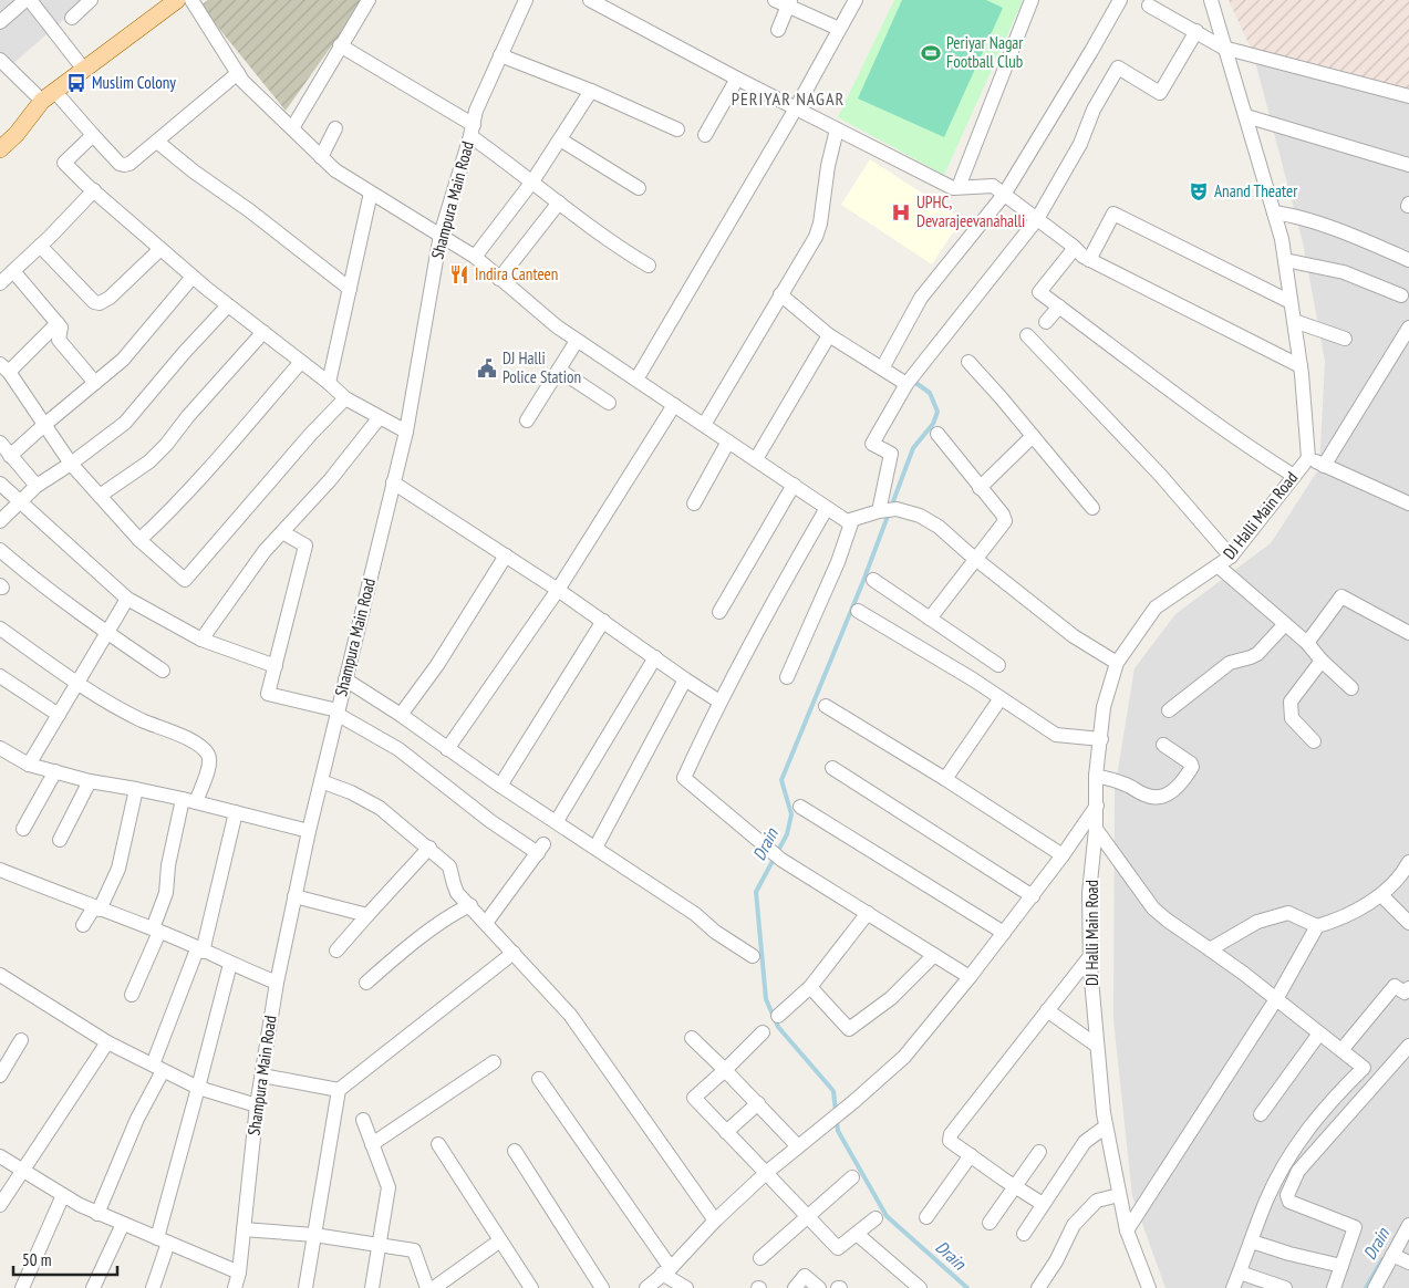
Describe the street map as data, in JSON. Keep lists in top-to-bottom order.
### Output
{
  "streets": {
    "street": ["Shampura Main Road", "DJ Halli Main Road"]
  },
  "districts": ["PERIYAR NAGAR"],
  "water": ["Drain"],
  "places": {
    "sports": ["Periyar Nagar Football Club"],
    "bus stop": ["Muslim Colony"],
    "theatre": ["Anand Theater"],
    "hospital": ["UPHC, Devarajeevanahalli"],
    "restaurant": ["Indira Canteen"],
    "public building": ["DJ Halli Police Station"]
  },
  "scale_bar": "50 m"
}
